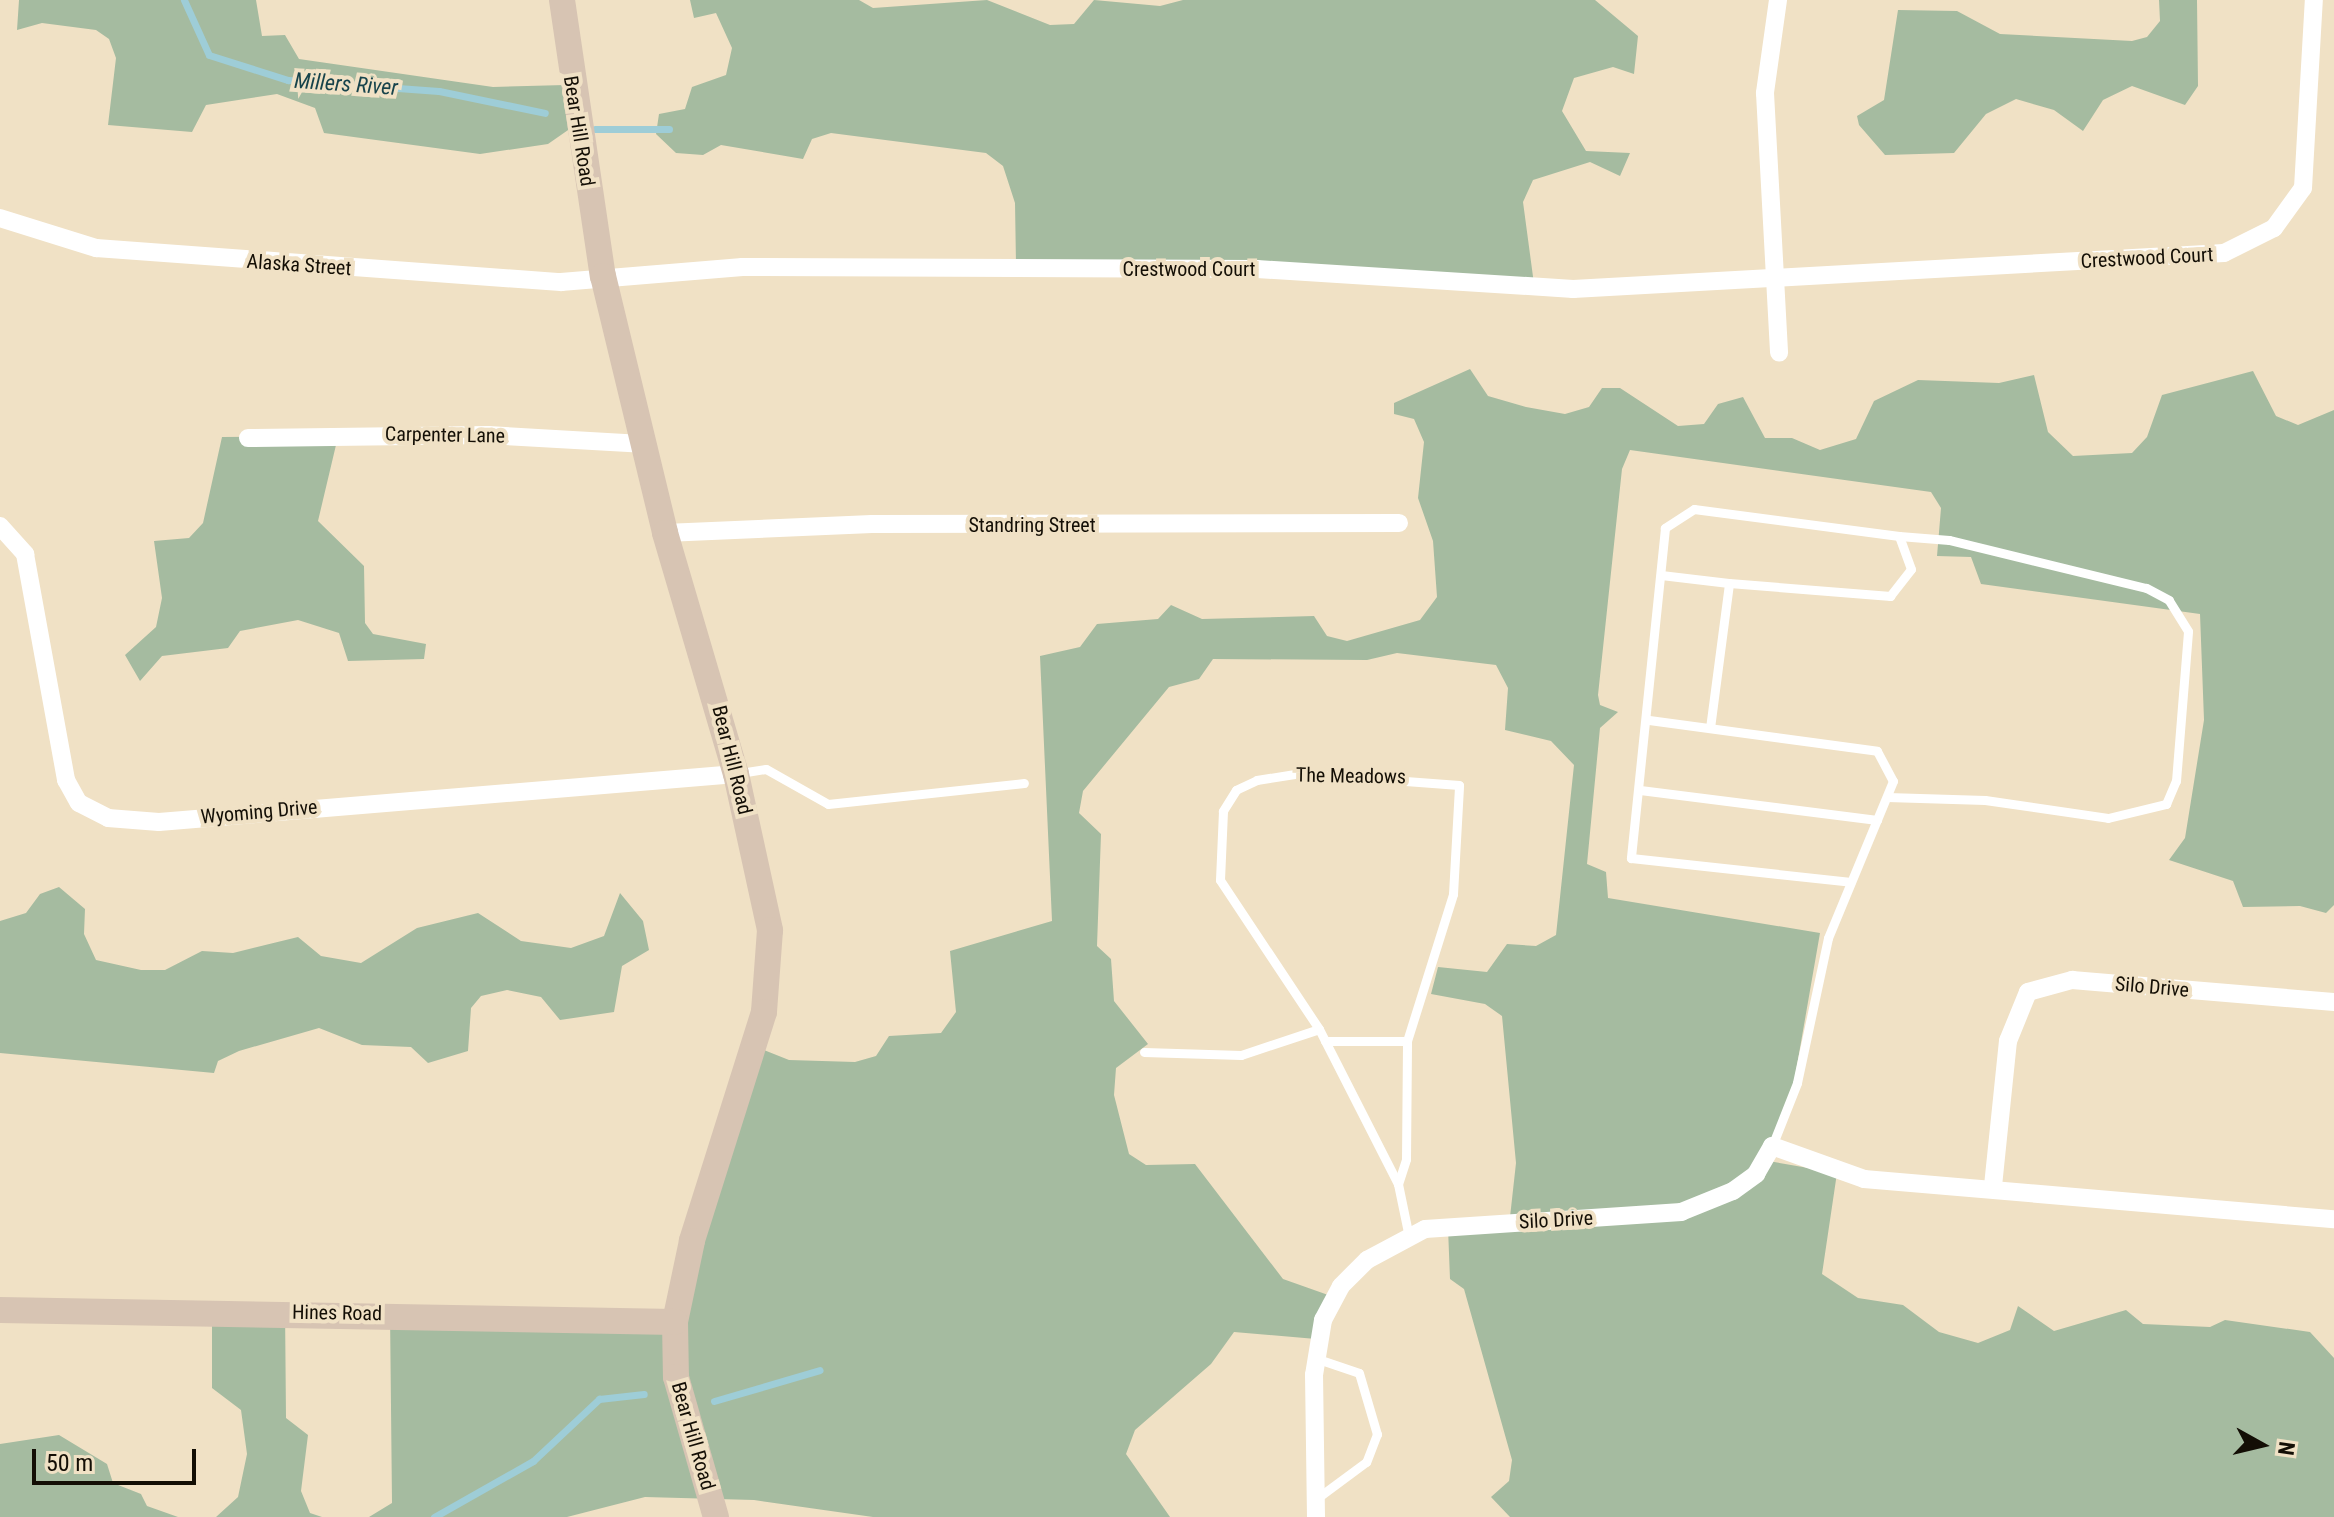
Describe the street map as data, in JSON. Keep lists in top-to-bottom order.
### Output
{
  "streets": {
    "street": [
      "Bear Hill Road",
      "Crestwood Court",
      "Alaska Street",
      "Carpenter Lane",
      "Standring Street",
      "Wyoming Drive",
      "Silo Drive",
      "Hines Road"
    ],
    "lane": ["The Meadows"]
  },
  "crossings": [
    ["Bear Hill Road", "Crestwood Court"],
    ["Bear Hill Road", "Alaska Street"],
    ["Bear Hill Road", "Carpenter Lane"],
    ["Bear Hill Road", "Standring Street"],
    ["Bear Hill Road", "Wyoming Drive"],
    ["Bear Hill Road", "Hines Road"],
    ["Crestwood Court", "Alaska Street"],
    ["The Meadows", "Silo Drive"]
  ],
  "water": ["Millers River"],
  "scale_bar": "50 m",
  "north": "right"
}
